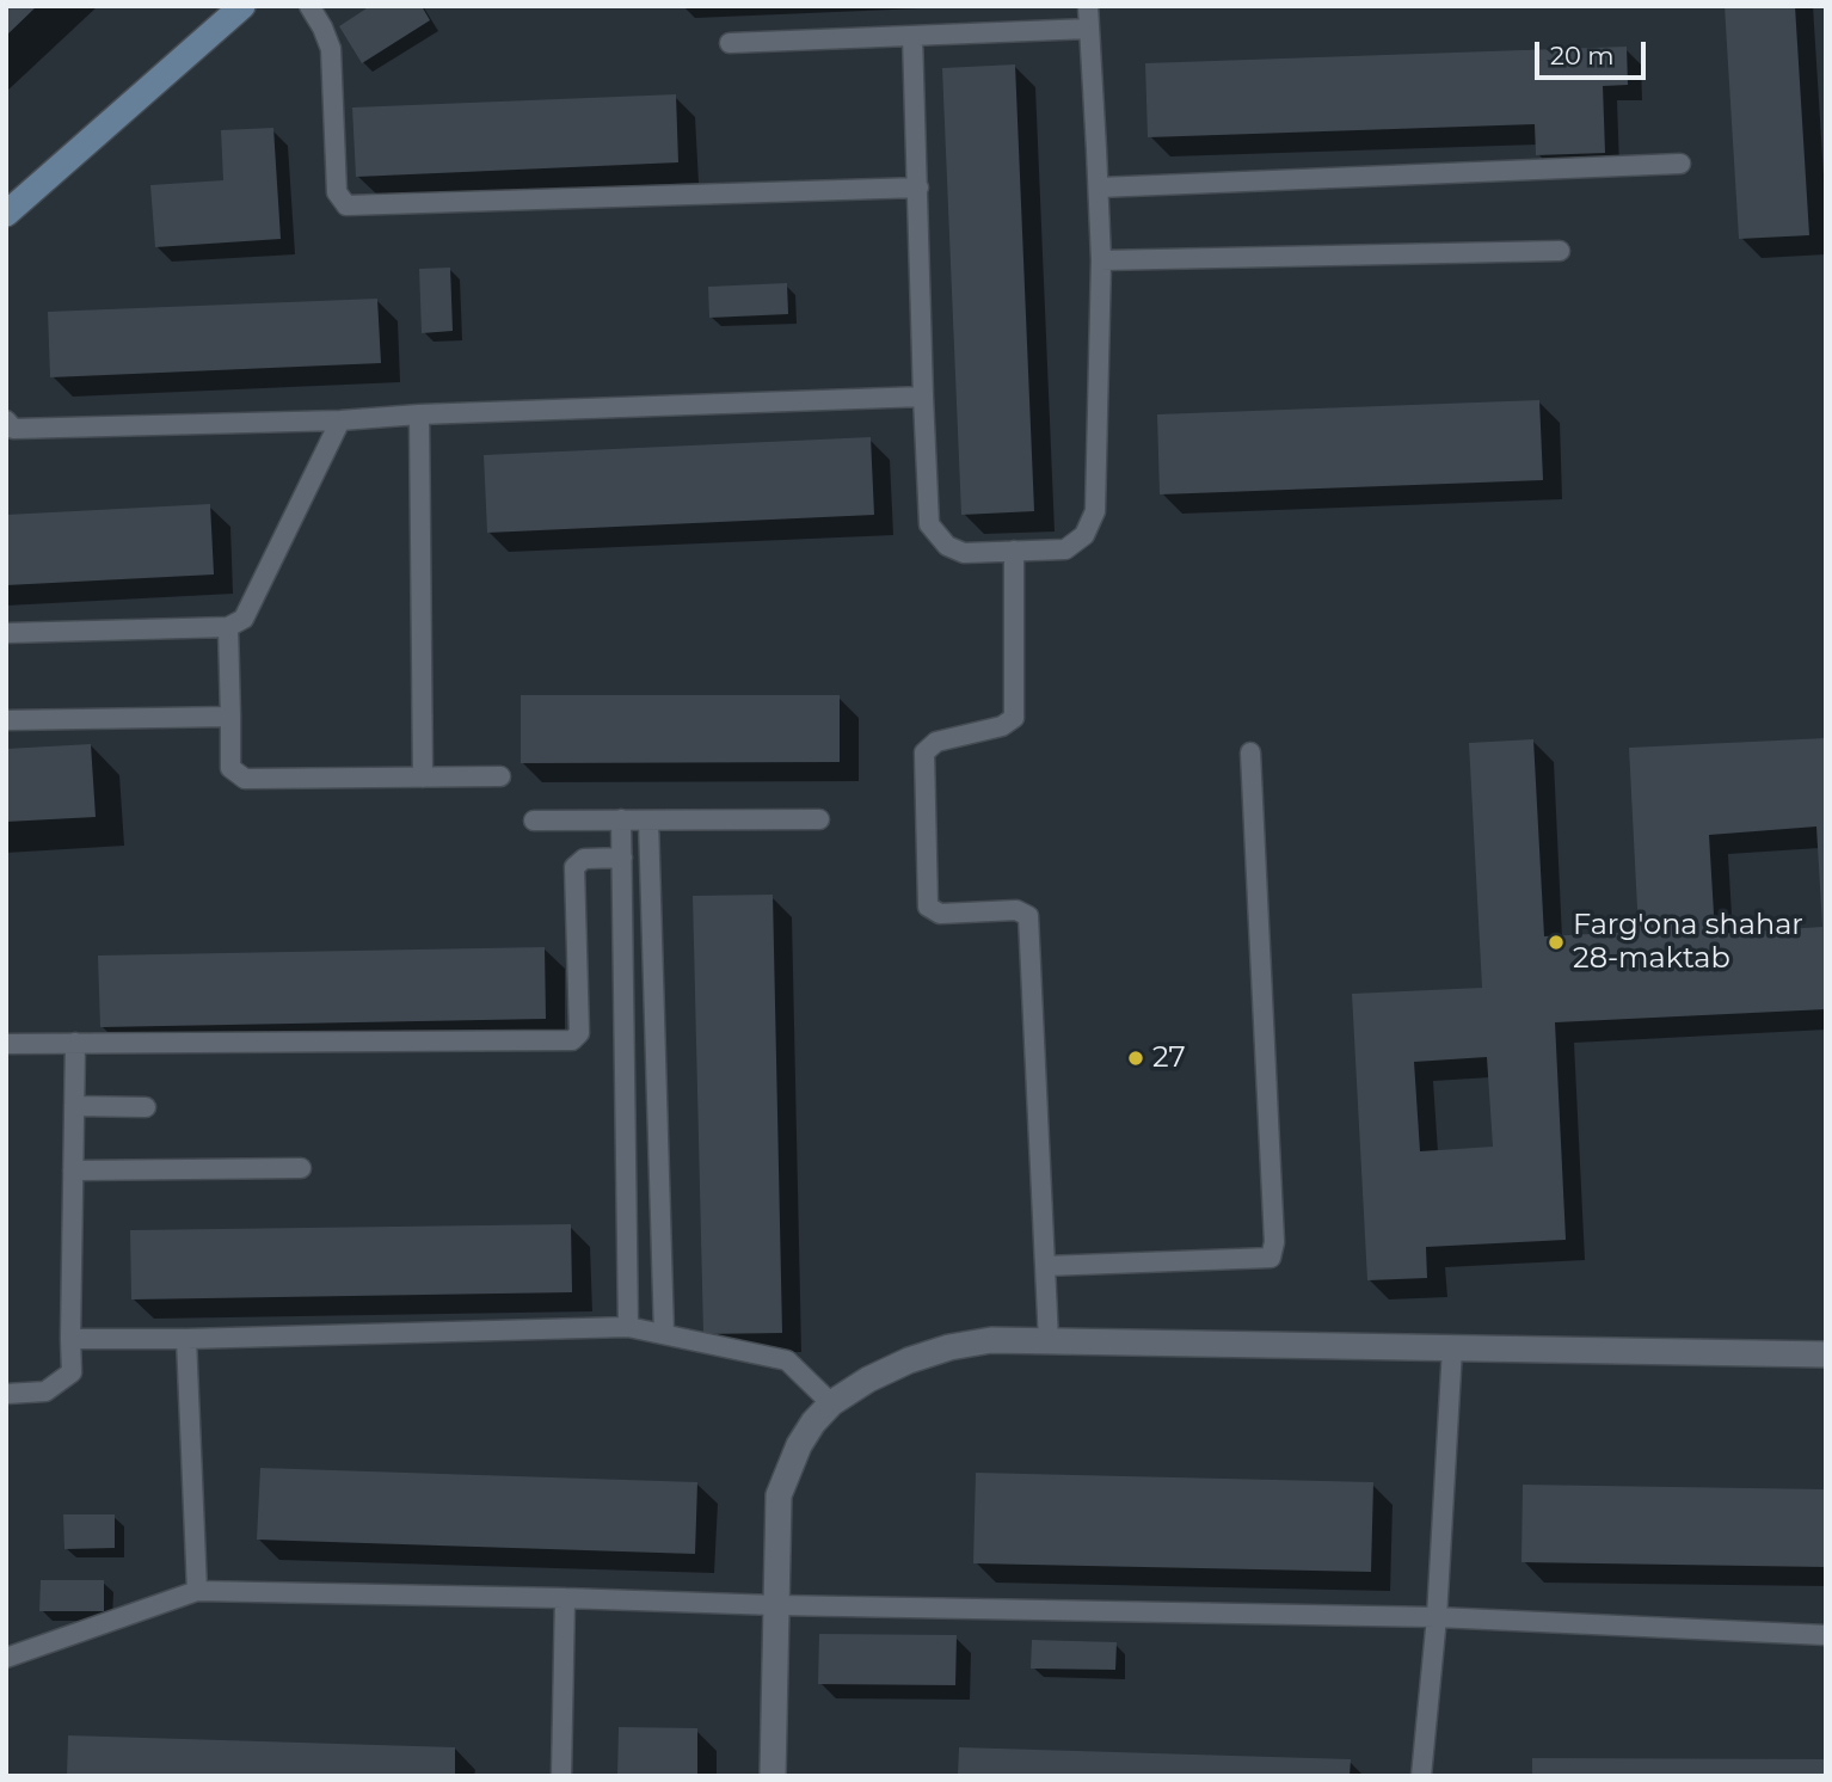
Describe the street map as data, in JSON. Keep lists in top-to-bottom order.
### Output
{
  "places": ["Farg'ona shahar 28-maktab", "27"],
  "scale_bar": "20 m"
}
